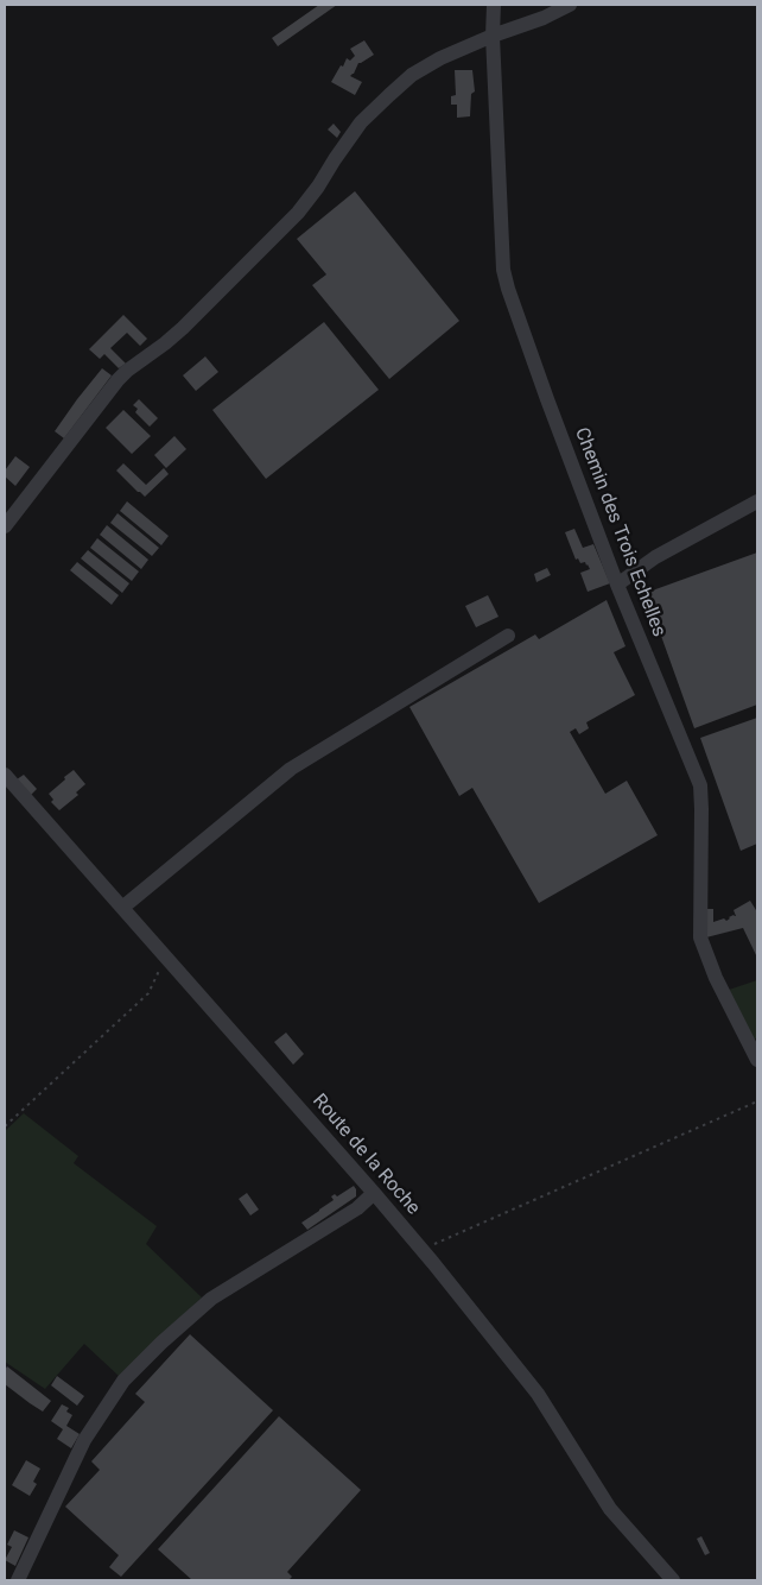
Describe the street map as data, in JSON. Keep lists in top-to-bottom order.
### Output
{
  "streets": {
    "street": ["Chemin des Trois Echelles", "Route de la Roche"]
  }
}
